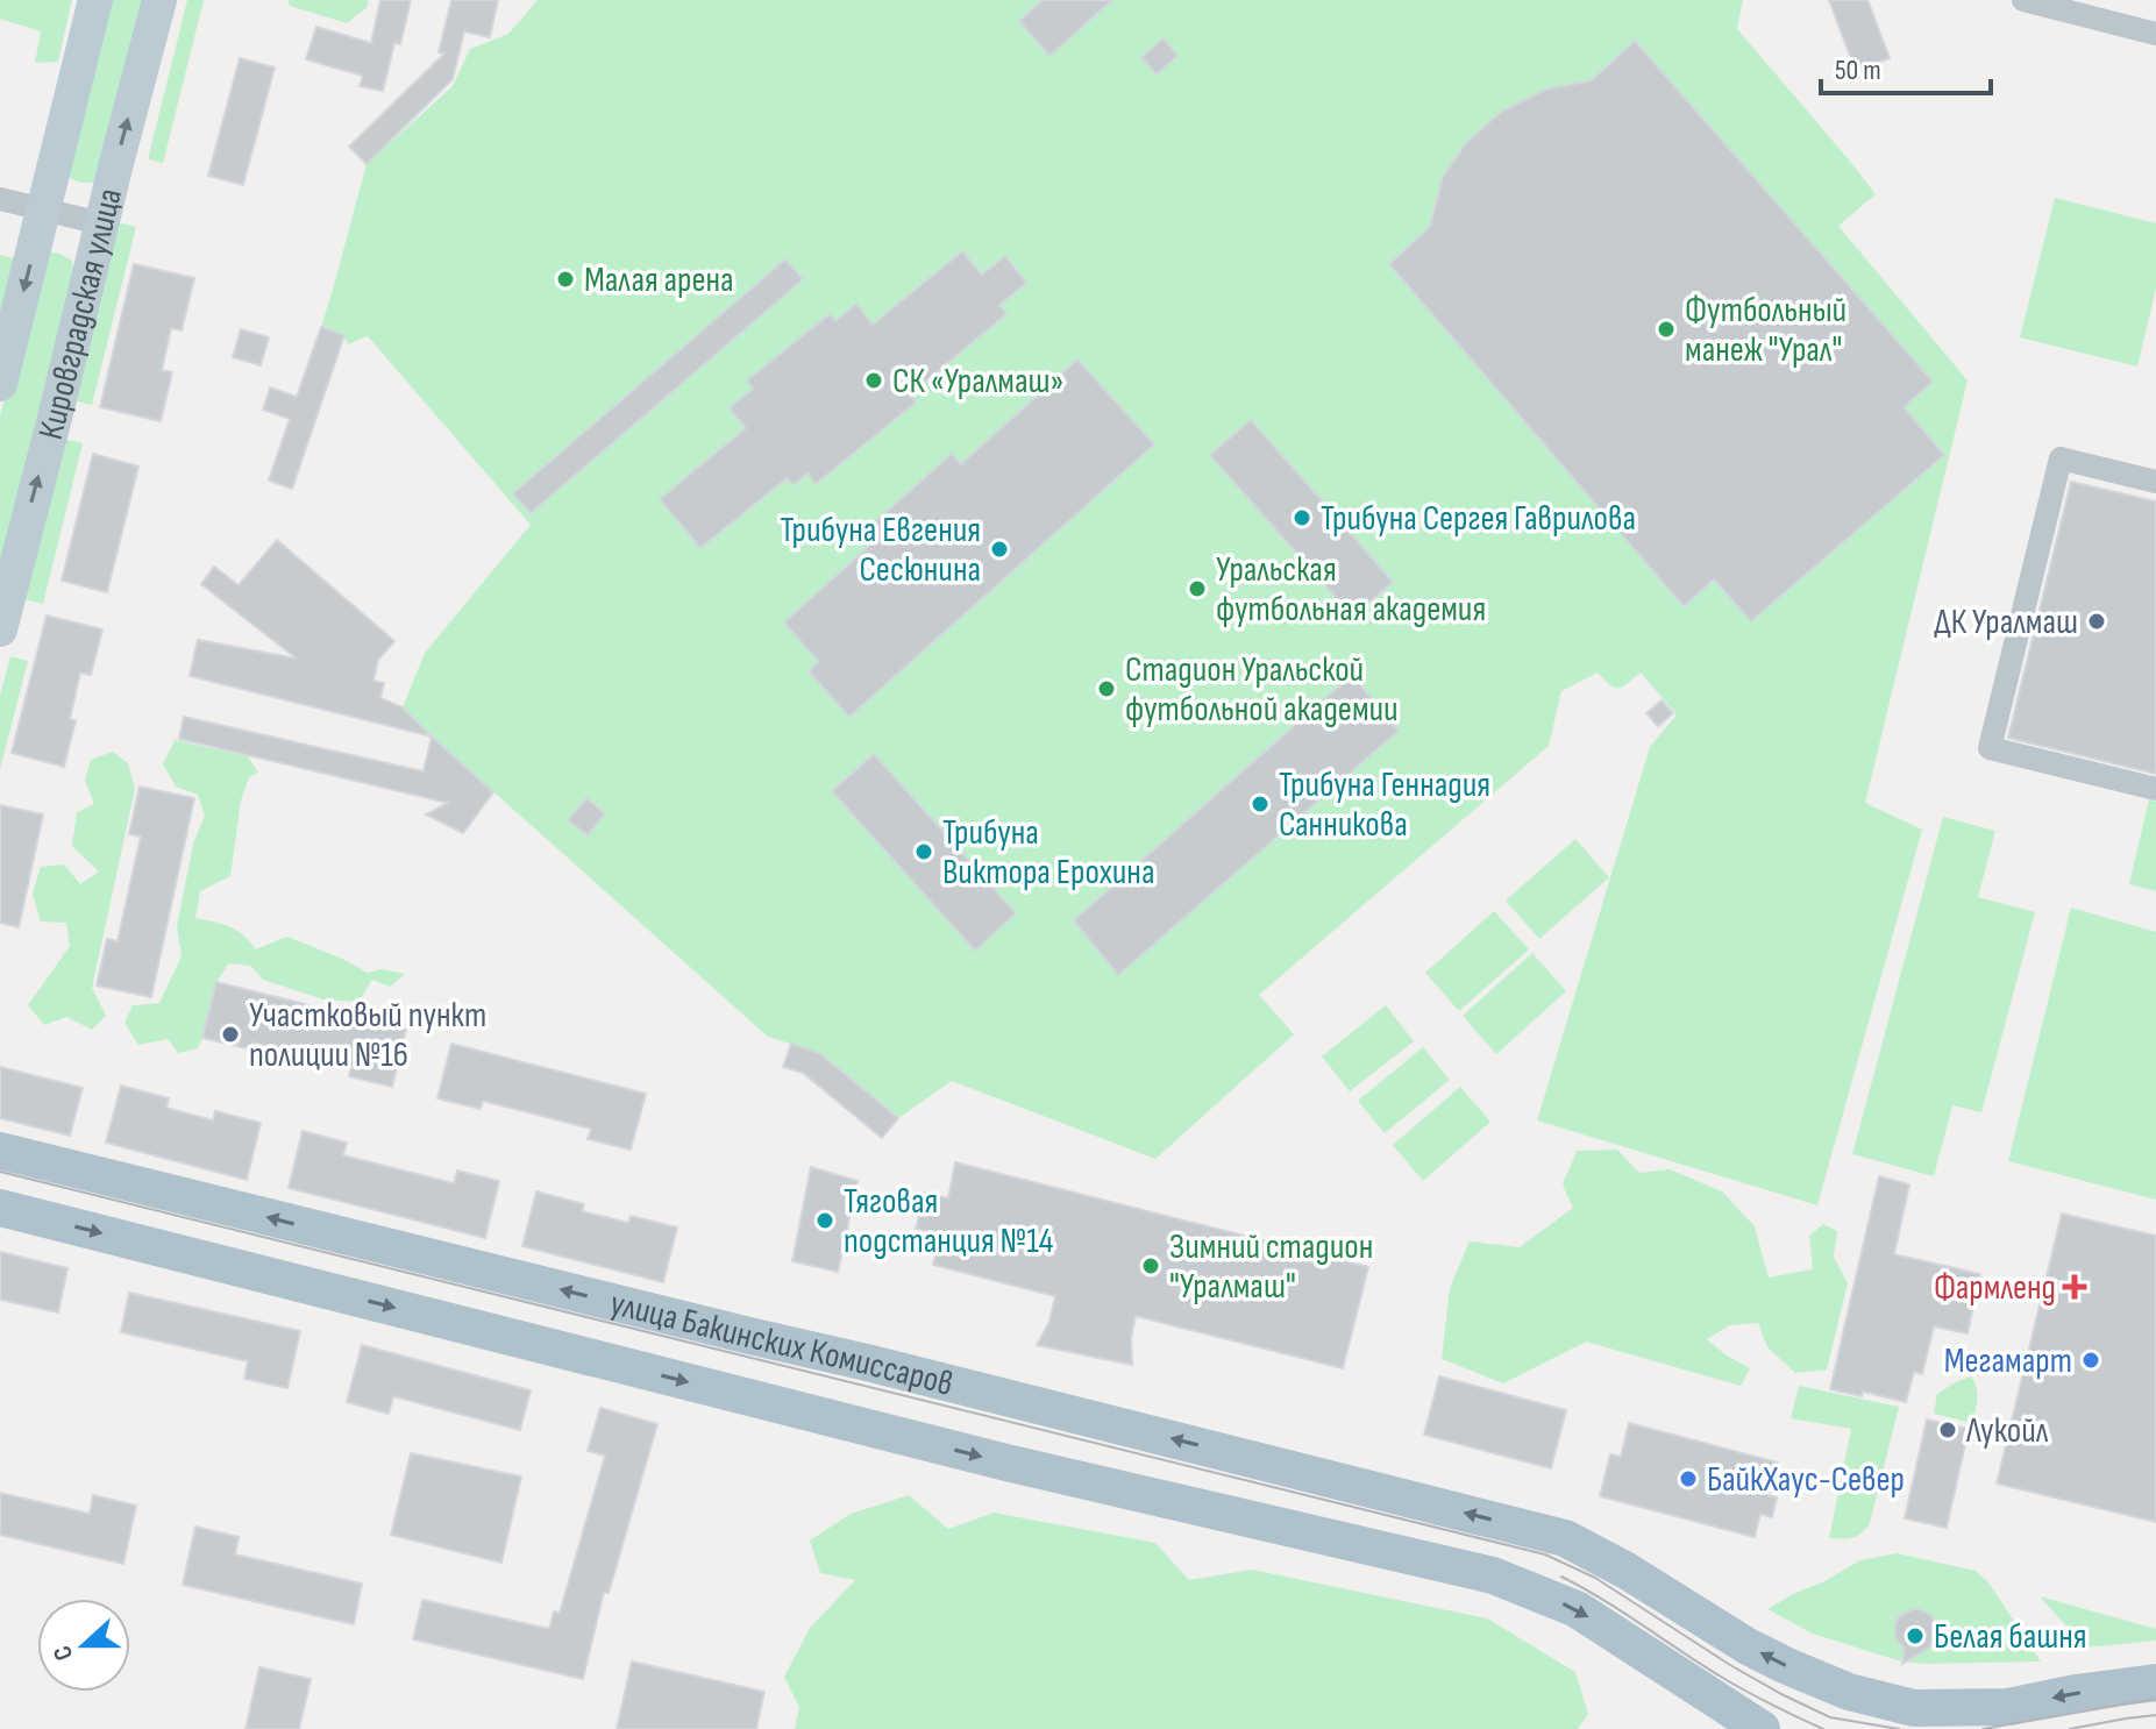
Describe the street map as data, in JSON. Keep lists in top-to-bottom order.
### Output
{
  "streets": {
    "main road": ["Кировградская улица", "улица Бакинских Комиссаров"]
  },
  "places": {
    "other": [
      "Малая арена",
      "Футбольный манеж \"Урал\"",
      "СК «Уралмаш»",
      "Трибуна Сергея Гаврилова",
      "Трибуна Евгения Сесюнина",
      "Уральская футбольная академия",
      "ДК Уралмаш",
      "Стадион Уральской футбольной академии",
      "Трибуна Геннадия Санникова",
      "Трибуна Виктора Ерохина",
      "Участковый пункт полиции №16",
      "Тяговая подстанция №14",
      "Зимний стадион \"Уралмаш\"",
      "Мегамарт",
      "Лукойл",
      "БайкХаус-Север",
      "Белая башня"
    ],
    "health": ["Фармленд"]
  },
  "scale_bar": "50 m",
  "north": "left"
}
